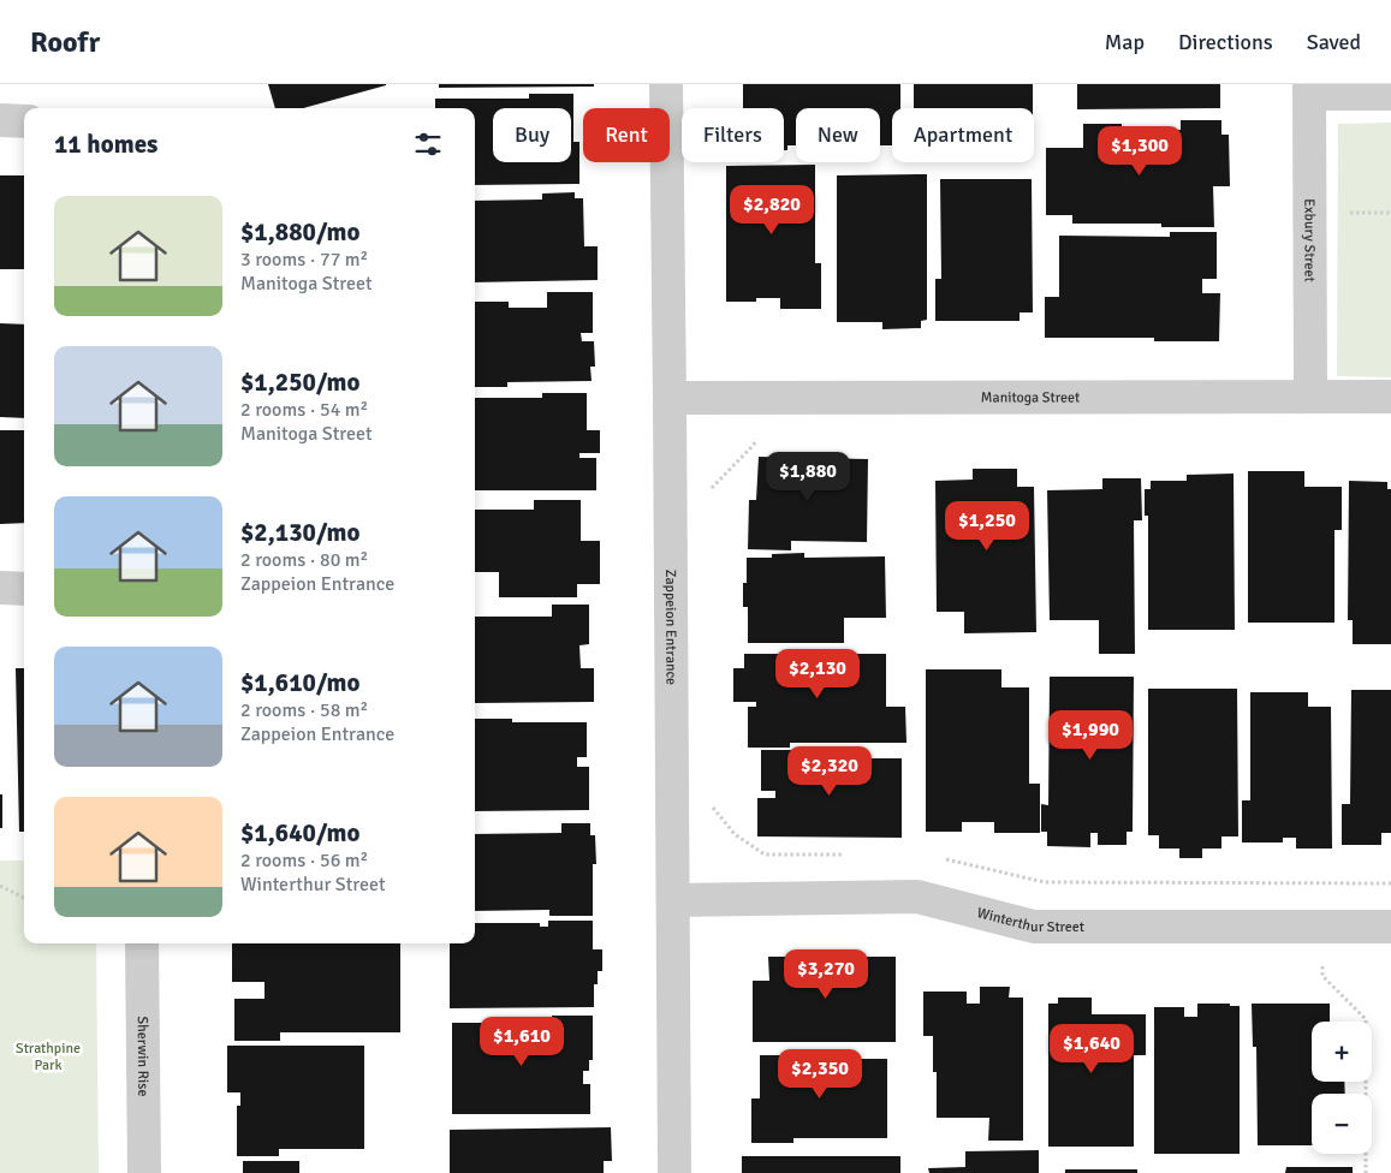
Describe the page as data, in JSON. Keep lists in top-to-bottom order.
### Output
{
  "streets": {
    "street": [
      "Exbury Street",
      "Manitoga Street",
      "Zappeion Entrance",
      "Winterthur Street",
      "Sherwin Rise"
    ]
  },
  "crossings": [
    ["Exbury Street", "Manitoga Street"],
    ["Manitoga Street", "Zappeion Entrance"],
    ["Zappeion Entrance", "Winterthur Street"]
  ],
  "parks": ["Strathpine Park"],
  "page": {
    "header": "Roofr",
    "nav": ["Map", "Directions", "Saved"],
    "chip": [
      "Buy",
      "Rent",
      "Filters",
      "New",
      "Apartment"
    ],
    "heading": "11 homes",
    "price": [
      "$1,300",
      "$2,820",
      "$1,880",
      "$1,250",
      "$2,130",
      "$1,990",
      "$2,320",
      "$3,270",
      "$1,610",
      "$1,640",
      "$2,350"
    ],
    "list": [
      {
        "name": "$1,880/mo",
        "note": "3 rooms · 77 m² · Manitoga Street"
      },
      {
        "name": "$1,250/mo",
        "note": "2 rooms · 54 m² · Manitoga Street"
      },
      {
        "name": "$2,130/mo",
        "note": "2 rooms · 80 m² · Zappeion Entrance"
      },
      {
        "name": "$1,610/mo",
        "note": "2 rooms · 58 m² · Zappeion Entrance"
      },
      {
        "name": "$1,640/mo",
        "note": "2 rooms · 56 m² · Winterthur Street"
      }
    ],
    "map_buttons": ["+", "−"]
  }
}
